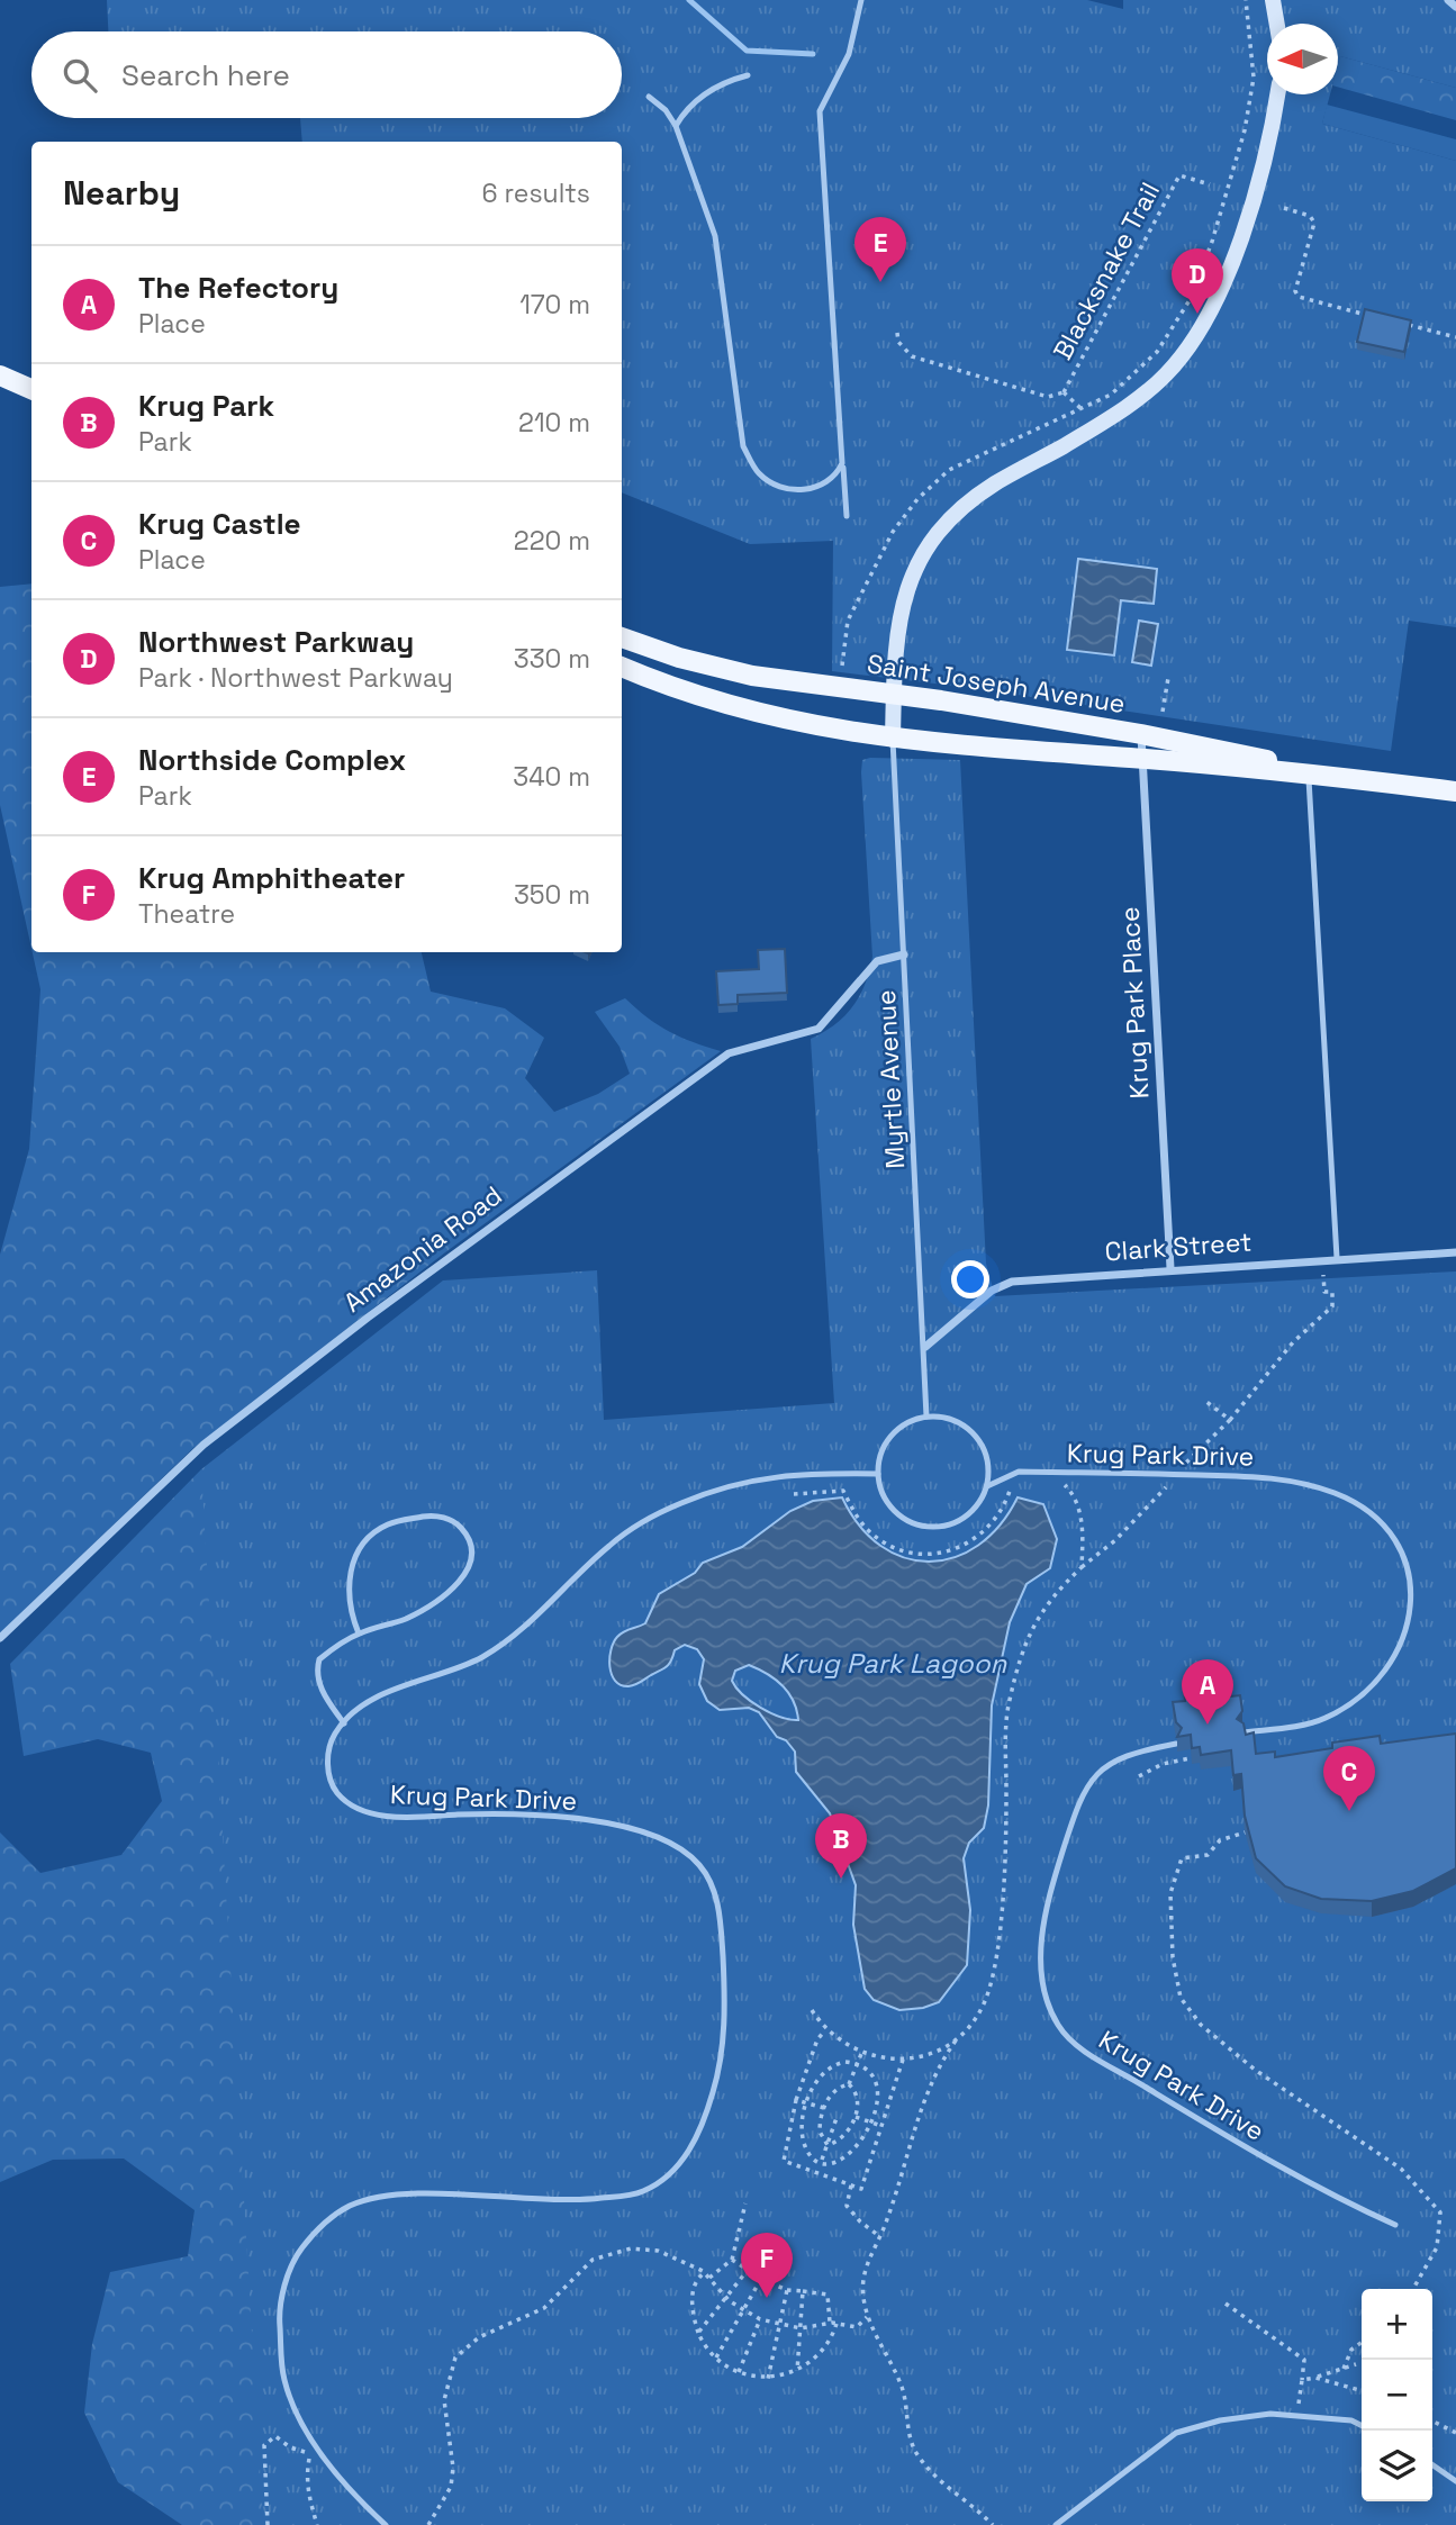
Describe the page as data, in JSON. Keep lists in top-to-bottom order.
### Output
{
  "streets": {
    "main road": ["Saint Joseph Avenue"],
    "street": ["Krug Park Place", "Clark Street", "Amazonia Road"],
    "lane": ["Myrtle Avenue", "Krug Park Drive"],
    "path": ["Blacksnake Trail"]
  },
  "crossings": [
    ["Saint Joseph Avenue", "Krug Park Place"],
    ["Saint Joseph Avenue", "Myrtle Avenue"],
    ["Krug Park Place", "Clark Street"],
    ["Myrtle Avenue", "Clark Street"],
    ["Myrtle Avenue", "Amazonia Road"],
    ["Myrtle Avenue", "Krug Park Drive"]
  ],
  "water": ["Krug Park Lagoon"],
  "north": "left",
  "page": {
    "search": "Search here",
    "heading": ["Nearby", "6 results"],
    "pins": [
      "E",
      "D",
      "A",
      "C",
      "B",
      "F"
    ],
    "list": [
      {
        "mark": "A",
        "name": "The Refectory",
        "note": "Place",
        "value": "170 m"
      },
      {
        "mark": "B",
        "name": "Krug Park",
        "note": "Park",
        "value": "210 m"
      },
      {
        "mark": "C",
        "name": "Krug Castle",
        "note": "Place",
        "value": "220 m"
      },
      {
        "mark": "D",
        "name": "Northwest Parkway",
        "note": "Park · Northwest Parkway",
        "value": "330 m"
      },
      {
        "mark": "E",
        "name": "Northside Complex",
        "note": "Park",
        "value": "340 m"
      },
      {
        "mark": "F",
        "name": "Krug Amphitheater",
        "note": "Theatre",
        "value": "350 m"
      }
    ],
    "map_buttons": ["+", "−"]
  }
}
